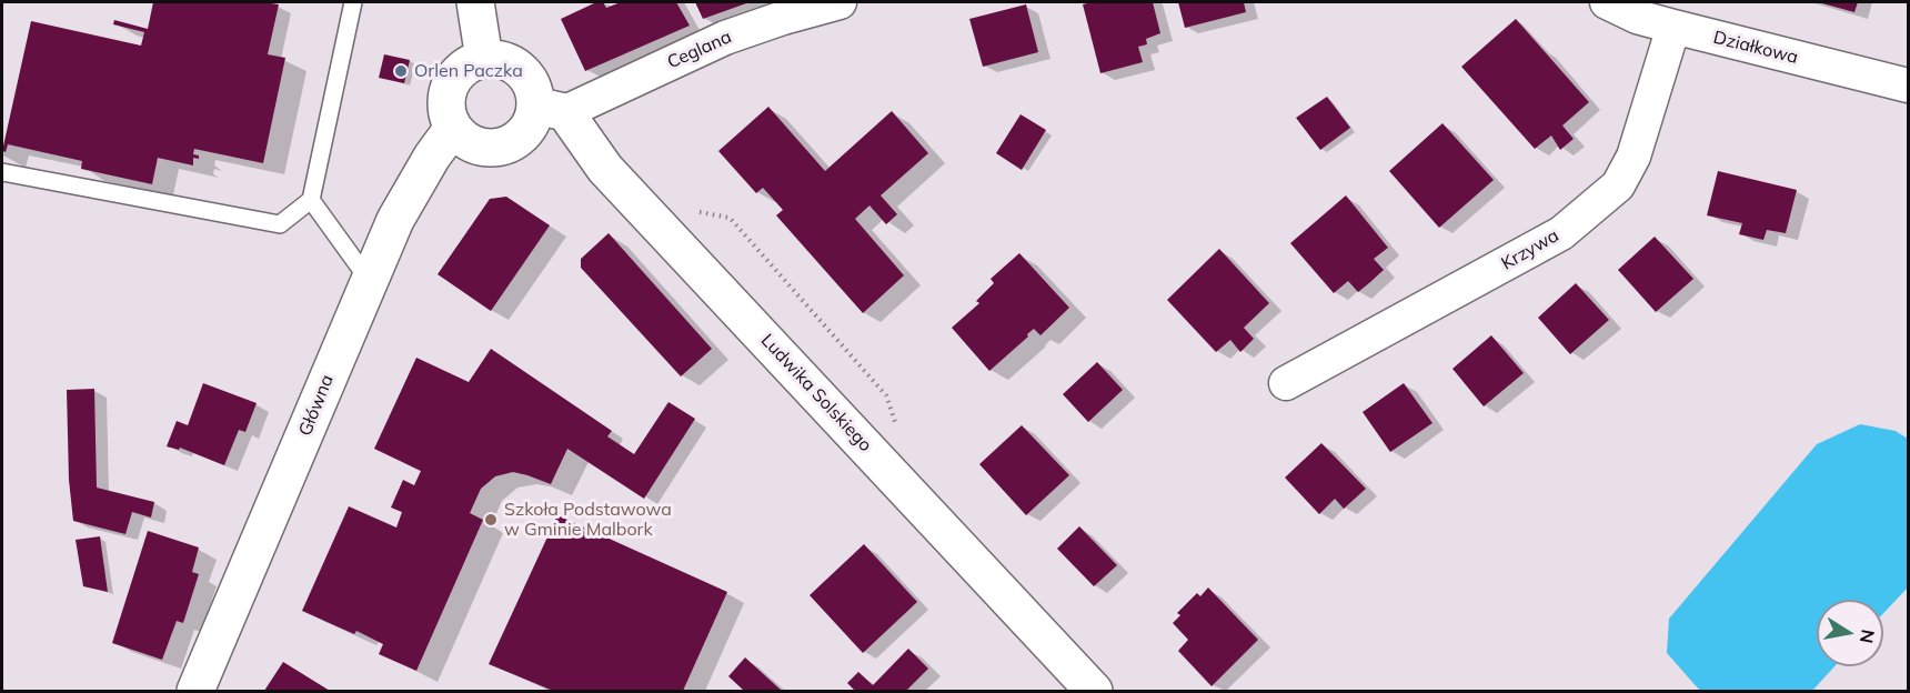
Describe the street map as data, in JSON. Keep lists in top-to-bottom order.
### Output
{
  "streets": {
    "street": [
      "Działkowa",
      "Ceglana",
      "Krzywa",
      "Ludwika Solskiego",
      "Główna"
    ]
  },
  "crossings": [
    ["Działkowa", "Krzywa"],
    ["Ceglana", "Ludwika Solskiego"],
    ["Ceglana", "Główna"],
    ["Ludwika Solskiego", "Główna"]
  ],
  "places": ["Orlen Paczka", "Szkoła Podstawowa w Gminie Malbork"],
  "north": "right"
}
